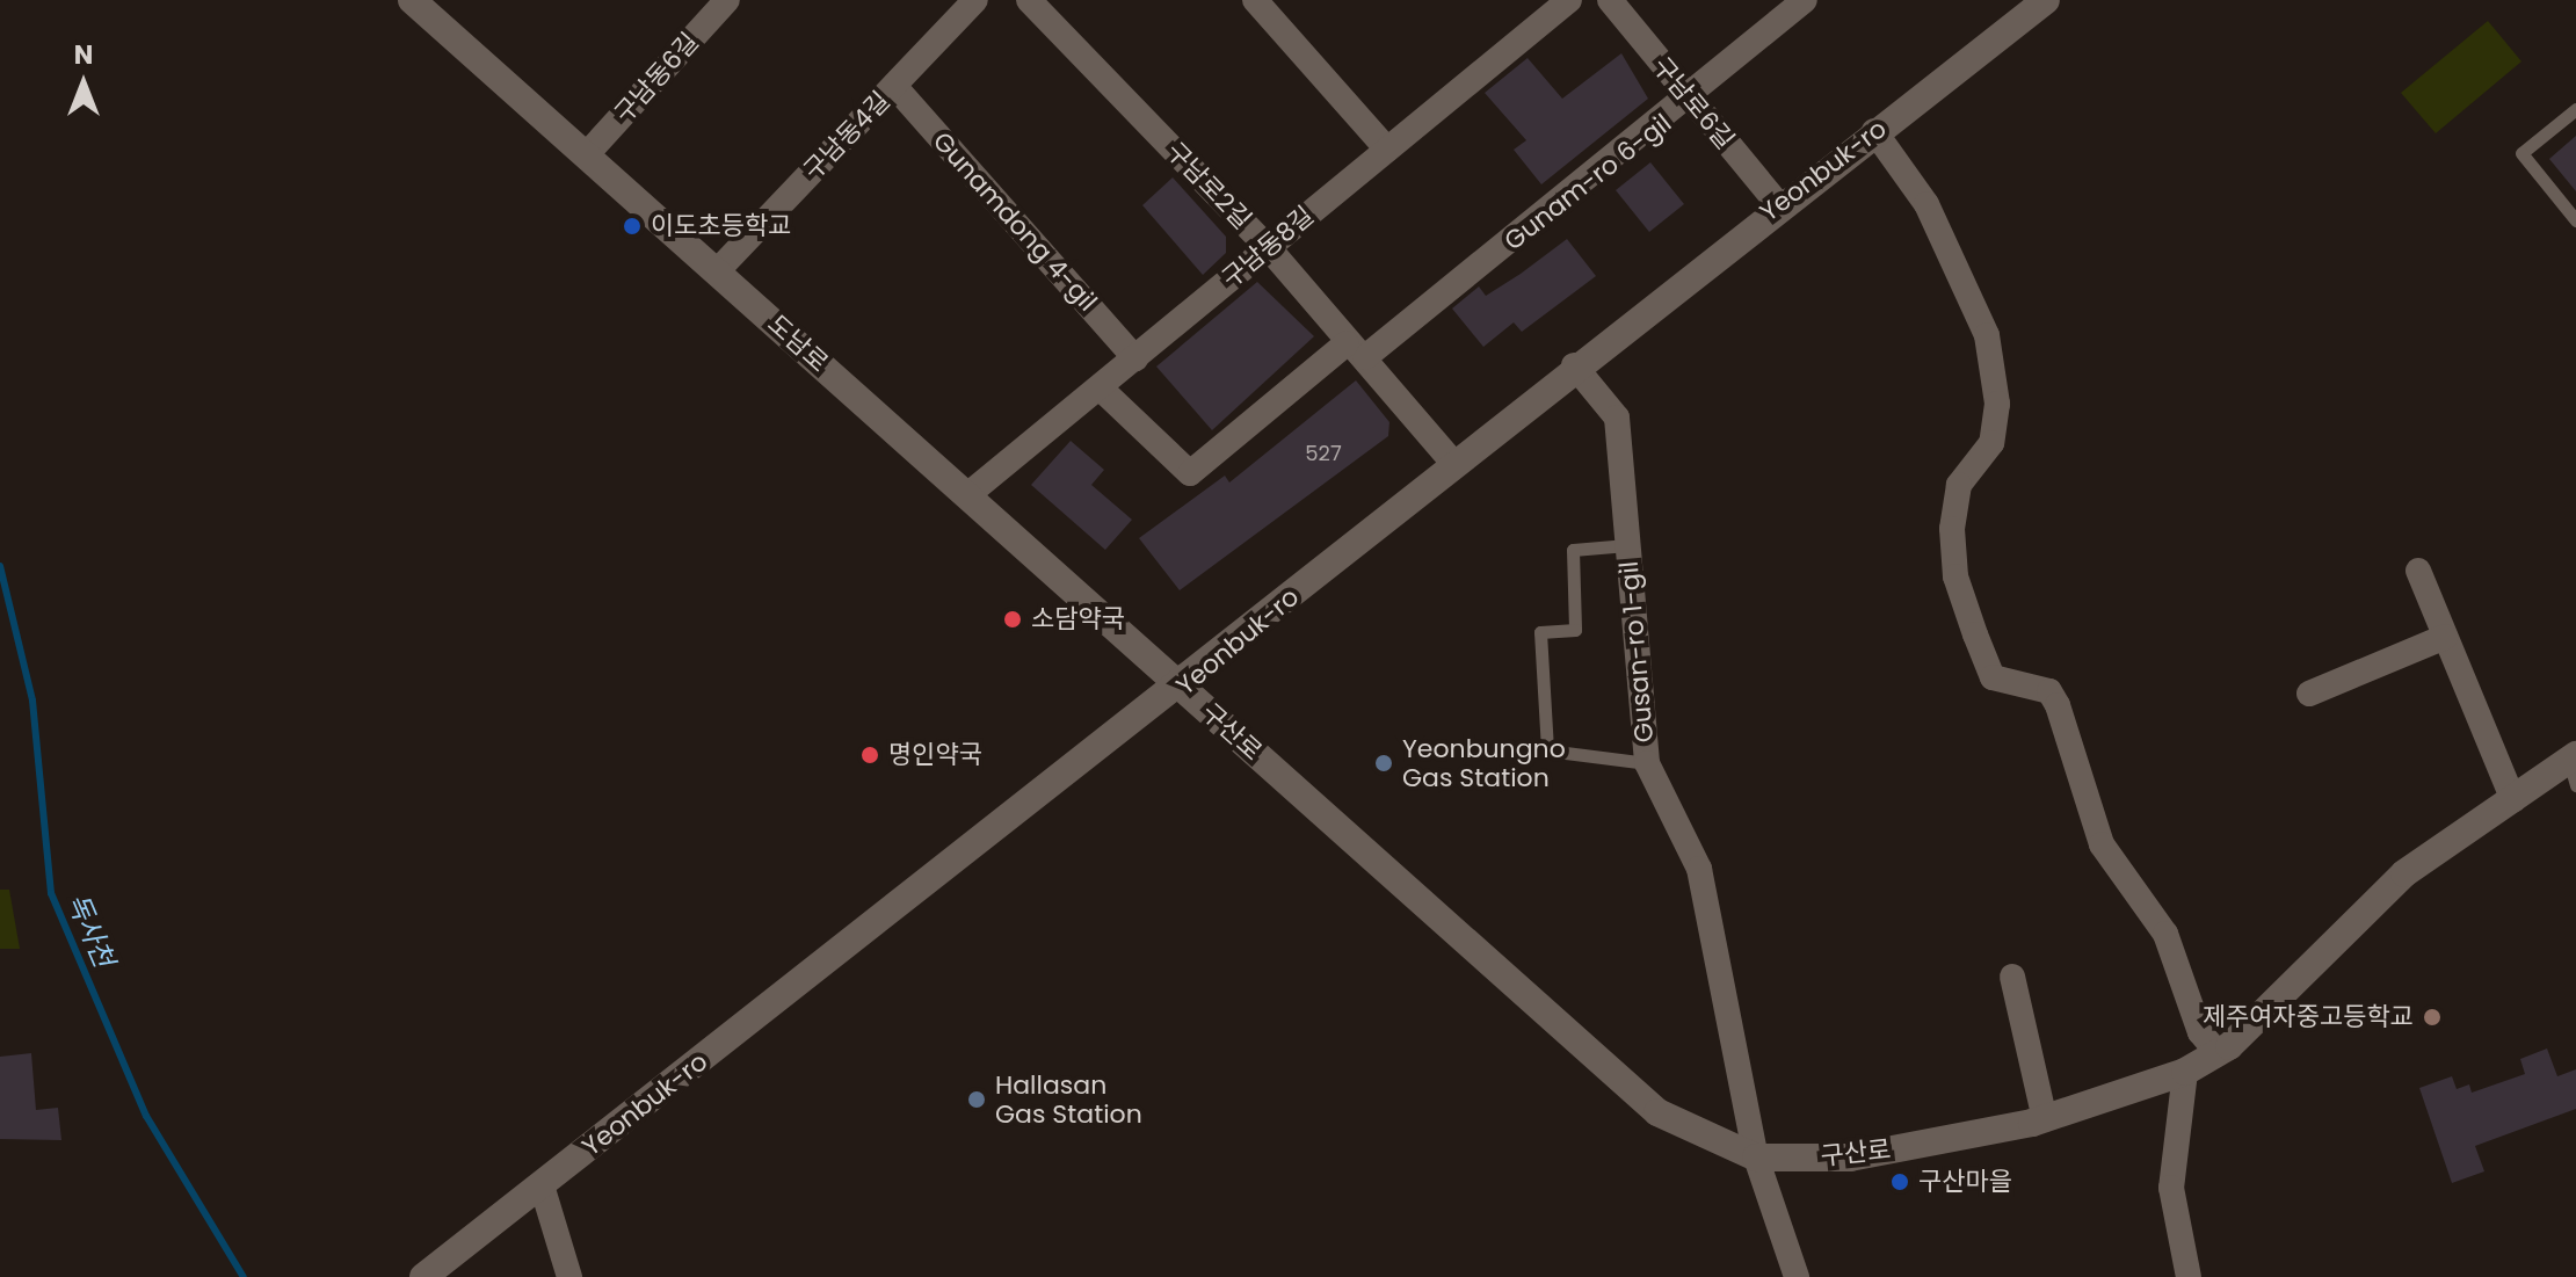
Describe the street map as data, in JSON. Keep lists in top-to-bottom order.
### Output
{
  "streets": {
    "main road": ["Yeonbuk-ro", "도남로", "구산로"],
    "street": [
      "구남동6길",
      "구남로6길",
      "구남동4길",
      "Gunam-ro 6-gil",
      "구남로2길",
      "Gunamdong 4-gil",
      "구남동8길",
      "Gusan-ro 1-gil"
    ]
  },
  "crossings": [
    ["구남동6길", "도남로"],
    ["구남로6길", "Yeonbuk-ro"],
    ["구남로6길", "Gunam-ro 6-gil"],
    ["구남동4길", "Gunamdong 4-gil"],
    ["구남동4길", "도남로"],
    ["Yeonbuk-ro", "구남로2길"],
    ["Yeonbuk-ro", "도남로"],
    ["Yeonbuk-ro", "Gusan-ro 1-gil"],
    ["Yeonbuk-ro", "구산로"],
    ["Gunam-ro 6-gil", "구남로2길"],
    ["Gunam-ro 6-gil", "구남동8길"],
    ["구남로2길", "구남동8길"],
    ["Gunamdong 4-gil", "구남동8길"],
    ["구남동8길", "도남로"],
    ["도남로", "구산로"],
    ["Gusan-ro 1-gil", "구산로"]
  ],
  "water": ["독사천"],
  "places": [
    "이도초등학교",
    "소담약국",
    "명인약국",
    "Yeonbungno Gas Station",
    "제주여자중고등학교",
    "Hallasan Gas Station",
    "구산마을"
  ],
  "house_numbers": ["527"],
  "north": "top"
}
